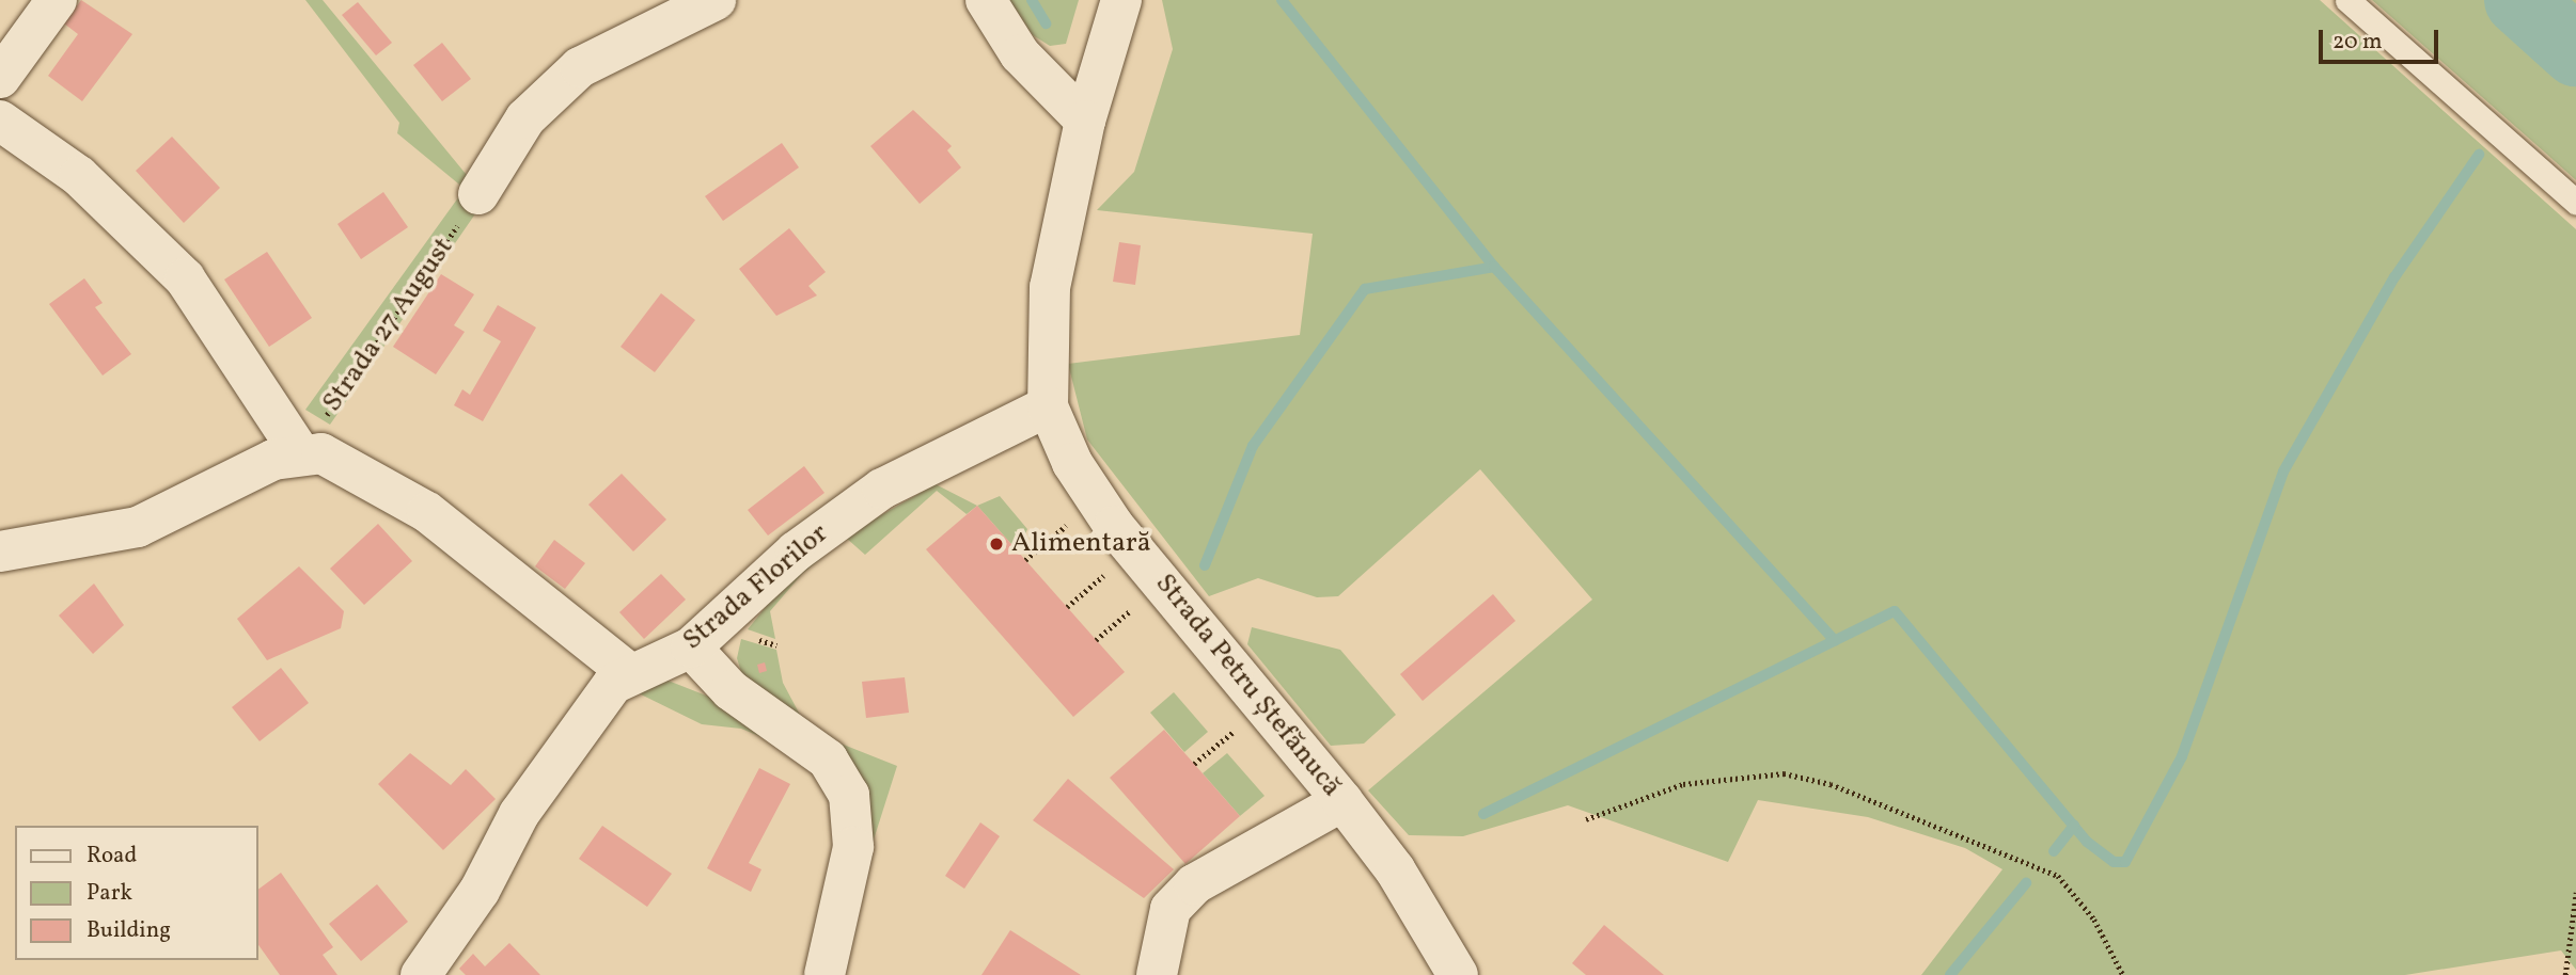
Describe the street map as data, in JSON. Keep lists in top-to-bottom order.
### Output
{
  "streets": {
    "street": ["Strada Florilor", "Strada Petru Ștefănucă"],
    "path": ["Strada 27 August"]
  },
  "crossings": [
    ["Strada Florilor", "Strada Petru Ștefănucă"]
  ],
  "places": ["Alimentară"],
  "legend": ["Road", "Park", "Building"],
  "scale_bar": "20 m"
}
